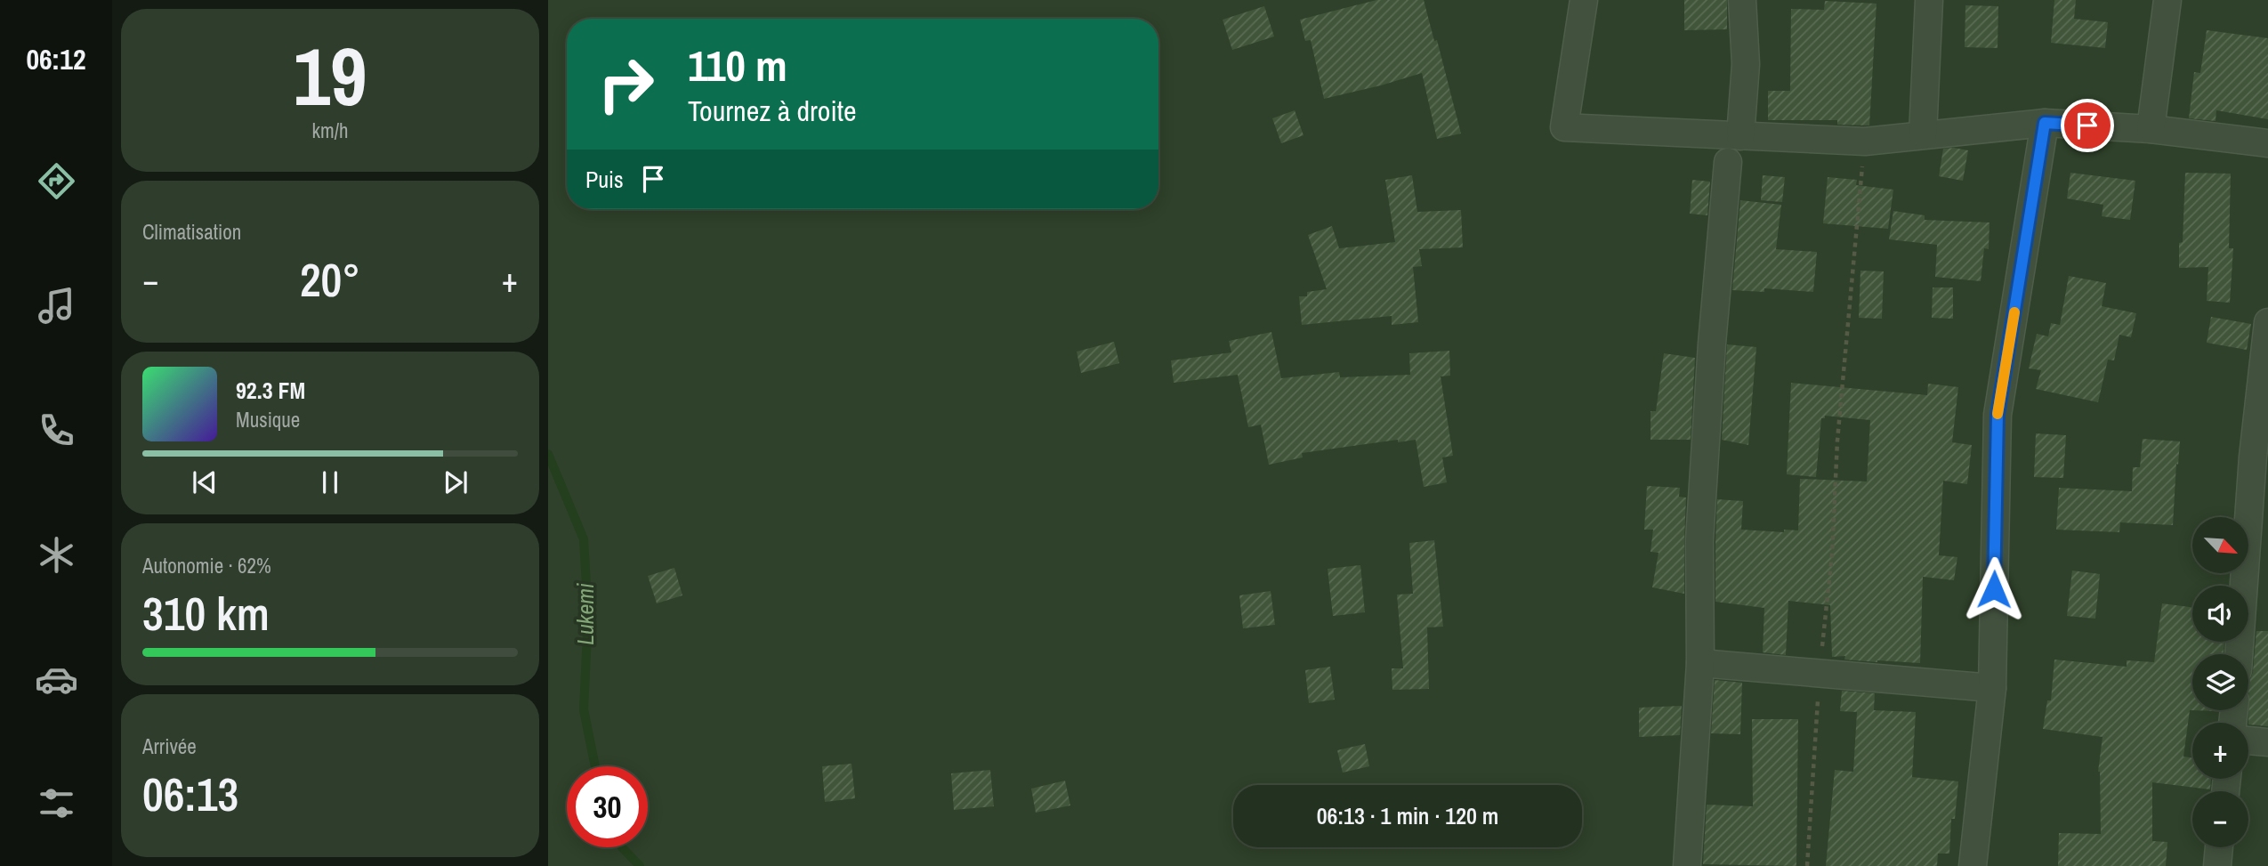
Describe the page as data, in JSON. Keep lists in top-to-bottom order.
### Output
{
  "water": ["Lukemi"],
  "north": "bottom right",
  "page": {
    "tabs": "06:12",
    "tile": [
      ["19", "km/h"],
      "Climatisation",
      ["Autonomie · 62%", "310 km"],
      ["Arrivée", "06:13"]
    ],
    "turn": ["110 m", "Tournez à droite"],
    "then": "Puis",
    "heat": ["−", "20°", "+"],
    "song": ["92.3 FM", "Musique"],
    "map_buttons": ["+", "−"],
    "limit": "30",
    "trip": "06:13 · 1 min · 120 m"
  }
}
